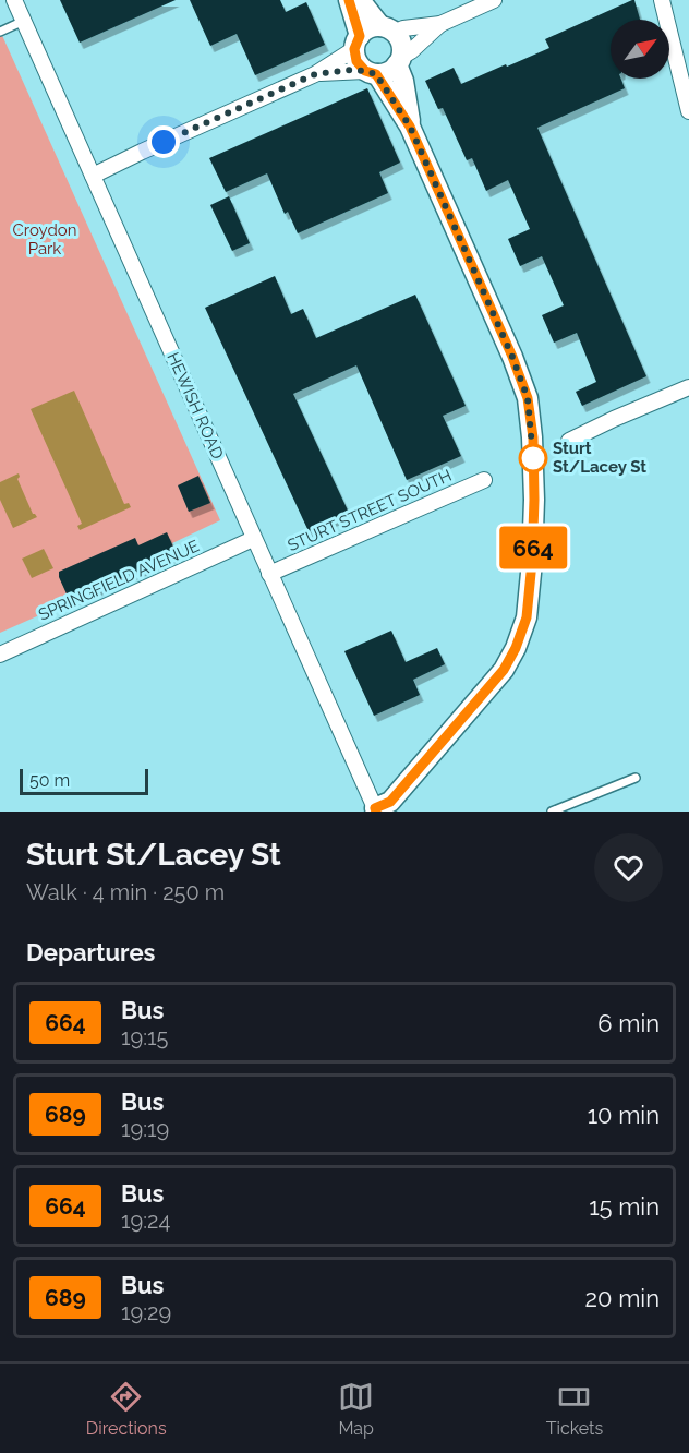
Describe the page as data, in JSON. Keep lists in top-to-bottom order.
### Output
{
  "streets": {
    "street": ["HEWISH ROAD", "STURT STREET SOUTH", "SPRINGFIELD AVENUE"]
  },
  "crossings": [
    ["HEWISH ROAD", "STURT STREET SOUTH"],
    ["HEWISH ROAD", "SPRINGFIELD AVENUE"]
  ],
  "parks": ["Croydon Park"],
  "places": ["Sturt St/Lacey St"],
  "lines": ["bus line 664"],
  "scale_bar": "50 m",
  "north": "top right",
  "page": {
    "on_map": "664",
    "scale": "50 m",
    "heading": [
      ["Sturt St/Lacey St", "Walk · 4 min · 250 m"],
      "Departures"
    ],
    "list": [
      {
        "mark": "664",
        "name": "Bus",
        "note": "19:15",
        "value": "6 min"
      },
      {
        "mark": "689",
        "name": "Bus",
        "note": "19:19",
        "value": "10 min"
      },
      {
        "mark": "664",
        "name": "Bus",
        "note": "19:24",
        "value": "15 min"
      },
      {
        "mark": "689",
        "name": "Bus",
        "note": "19:29",
        "value": "20 min"
      }
    ],
    "tabs": ["Directions", "Map", "Tickets"]
  }
}
